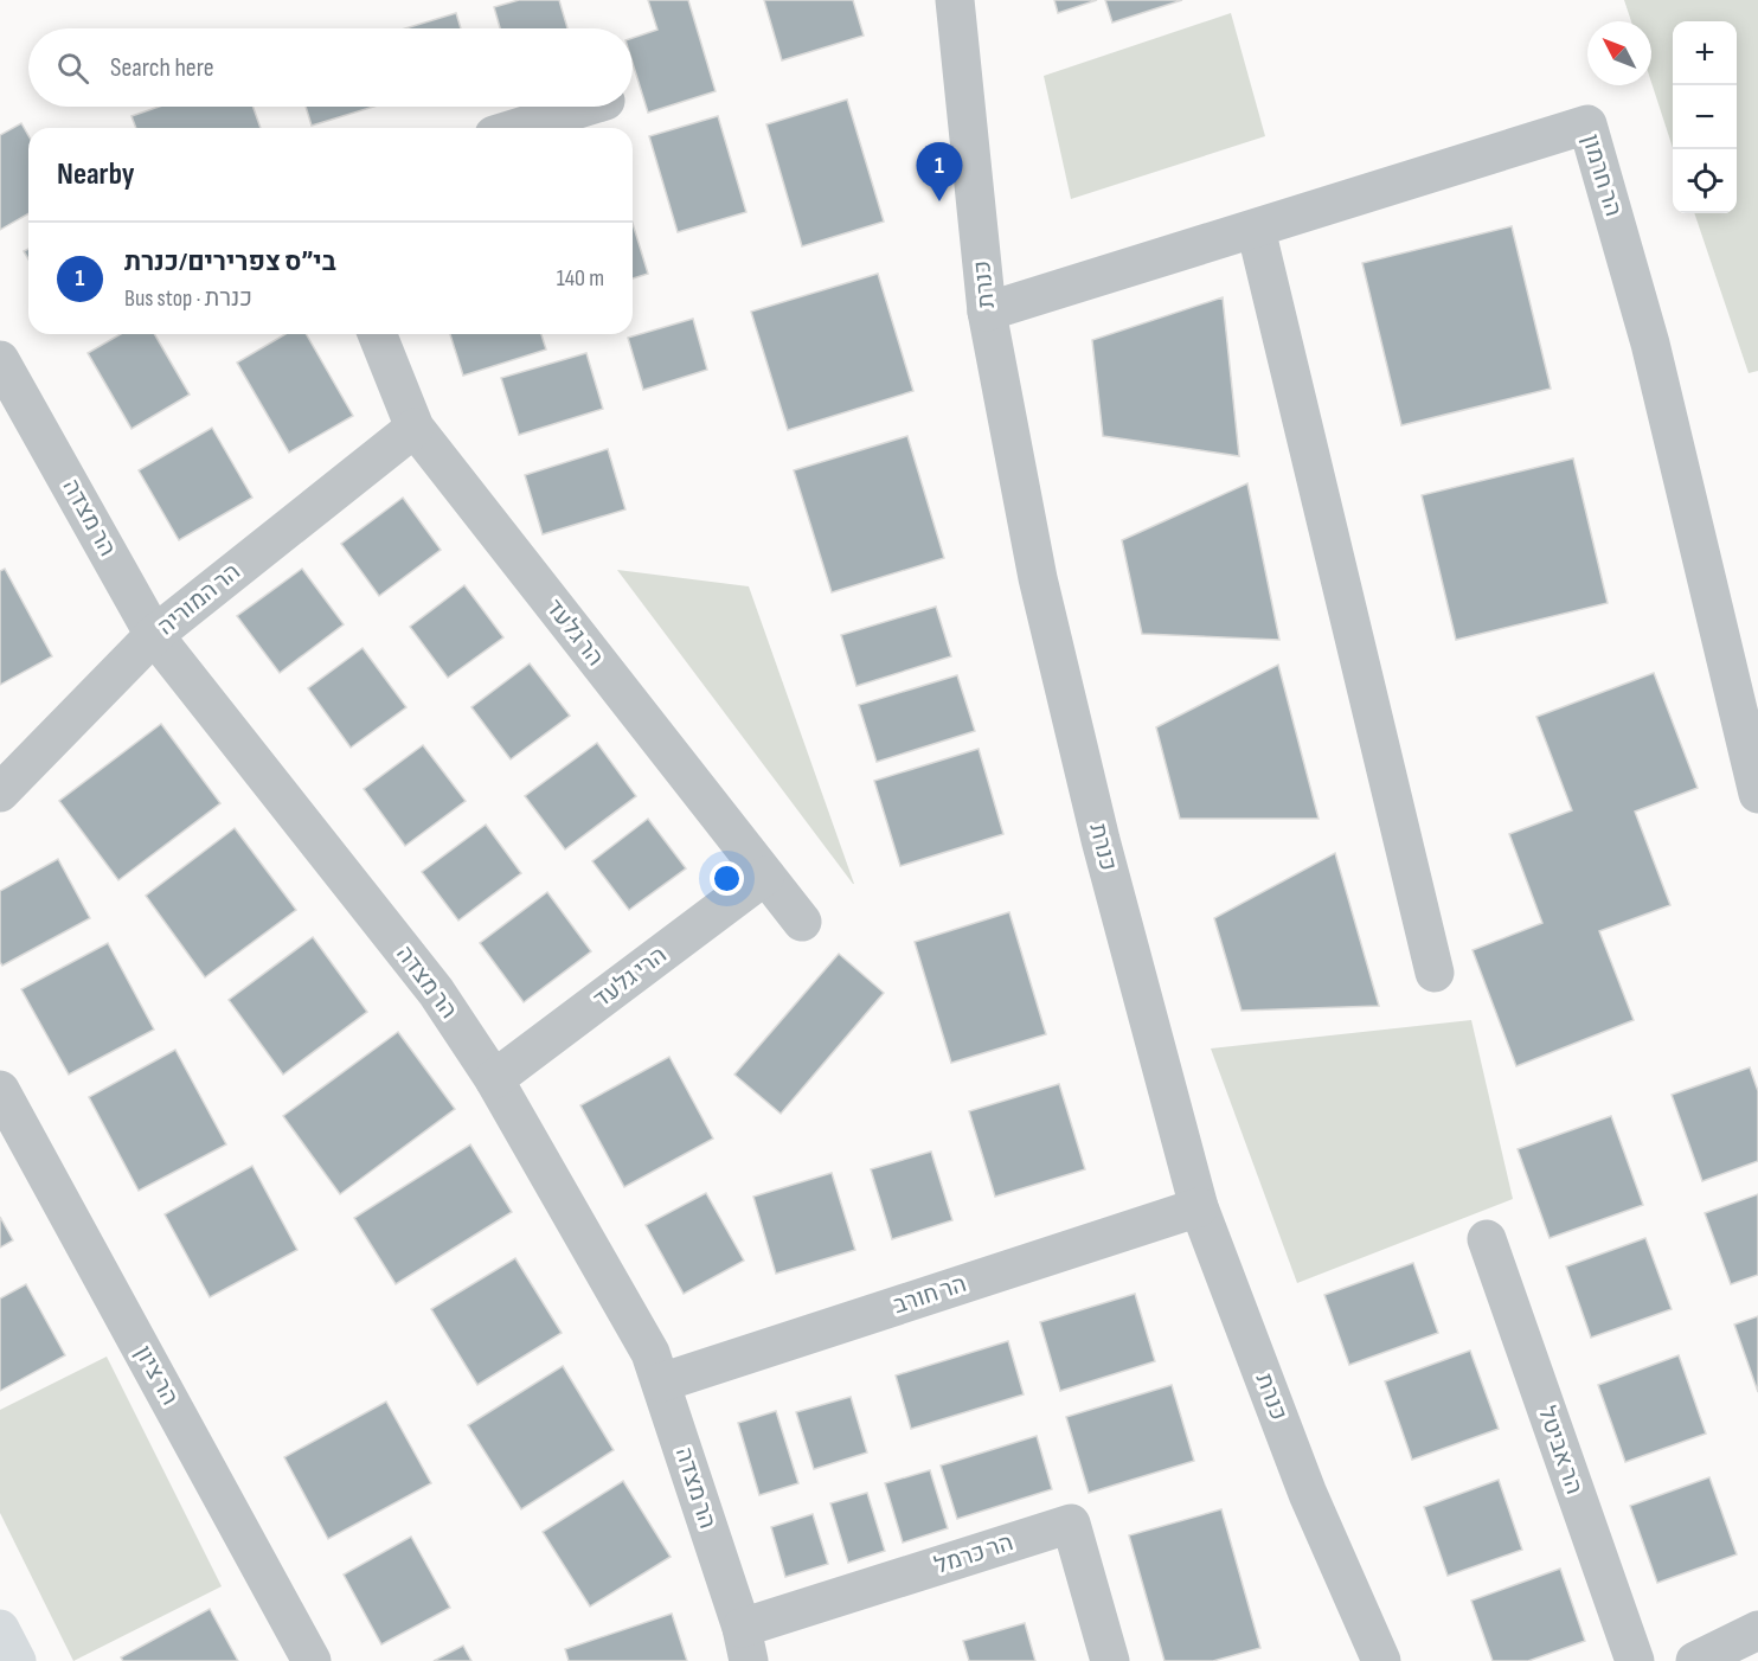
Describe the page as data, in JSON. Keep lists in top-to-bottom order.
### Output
{
  "streets": {
    "street": [
      "הר חרמון",
      "כנרת",
      "הר מצדה",
      "הר המוריה",
      "הר גלעד",
      "הרי גלעד",
      "הר חורב",
      "הר ציון",
      "הר אביטל",
      "הר כרמל"
    ]
  },
  "crossings": [
    ["הר חרמון", "כנרת"],
    ["כנרת", "הר חורב"],
    ["הר מצדה", "הר המוריה"],
    ["הר מצדה", "הרי גלעד"],
    ["הר מצדה", "הר חורב"],
    ["הר מצדה", "הר כרמל"],
    ["הר המוריה", "הר גלעד"],
    ["הר גלעד", "הרי גלעד"]
  ],
  "north": "top left",
  "page": {
    "map_buttons": ["+", "−"],
    "search": "Search here",
    "heading": "Nearby",
    "pins": "1",
    "list": [
      {
        "mark": "1",
        "name": "בי״ס צפרירים/כנרת",
        "note": "Bus stop · כנרת",
        "value": "140 m"
      }
    ]
  }
}
